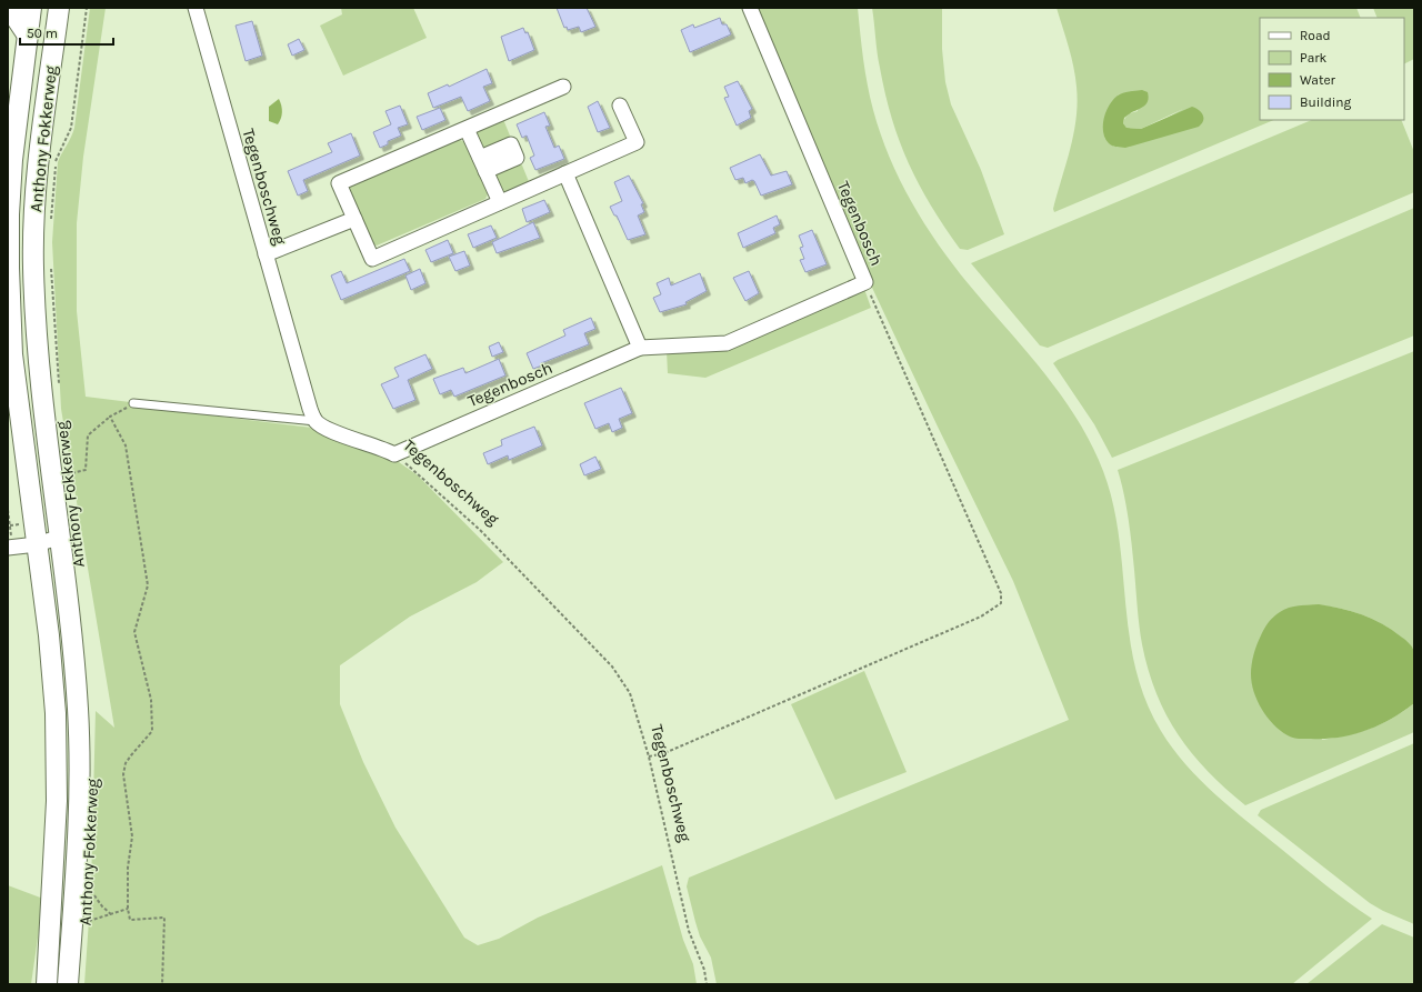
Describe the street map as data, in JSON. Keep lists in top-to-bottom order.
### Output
{
  "streets": {
    "main road": ["Anthony Fokkerweg"],
    "street": ["Tegenboschweg", "Tegenbosch"]
  },
  "crossings": [
    ["Tegenboschweg", "Tegenbosch"]
  ],
  "legend": [
    "Road",
    "Park",
    "Water",
    "Building"
  ],
  "scale_bar": "50 m"
}
